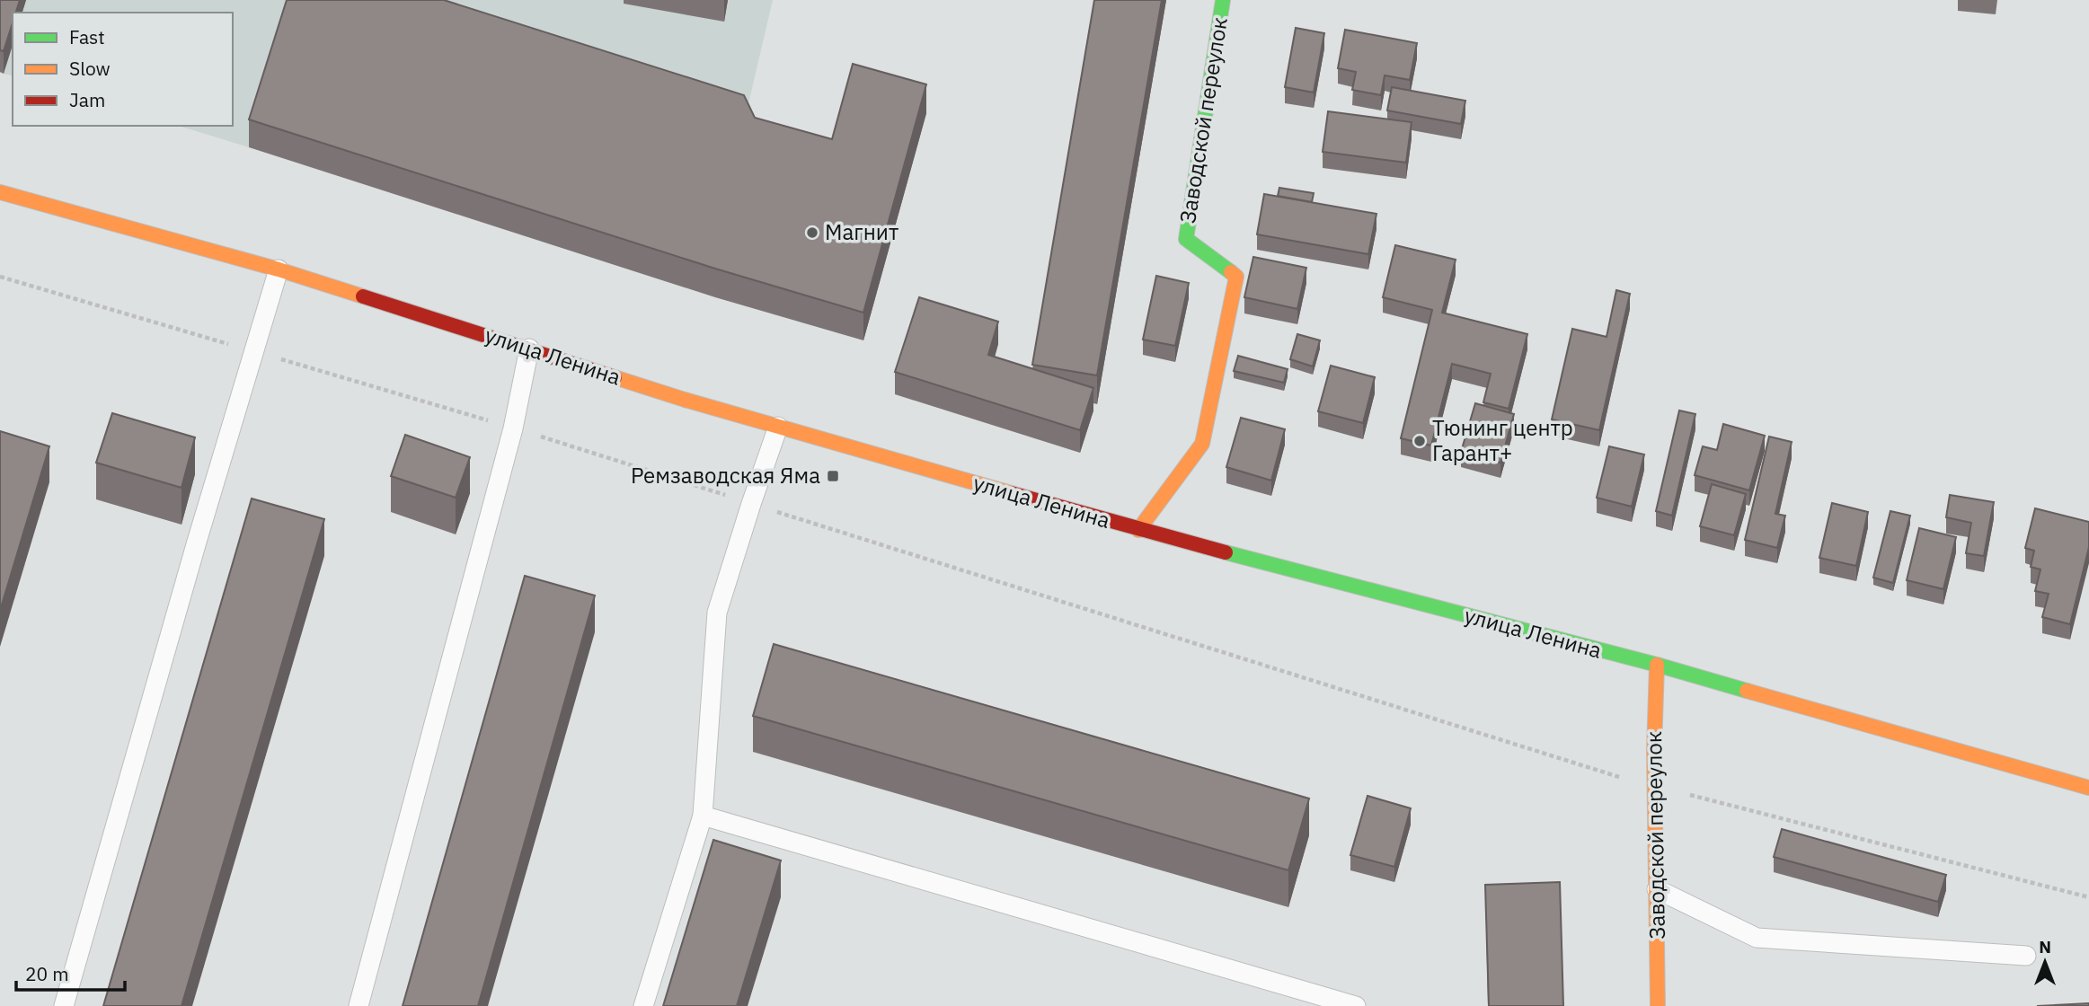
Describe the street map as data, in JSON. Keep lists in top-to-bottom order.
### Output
{
  "streets": {
    "street": ["Заводской переулок", "улица Ленина"]
  },
  "crossings": [
    ["Заводской переулок", "улица Ленина"]
  ],
  "places": {
    "other": ["Магнит", "Тюнинг центр Гарант+"],
    "transit": ["Ремзаводская Яма"]
  },
  "legend": ["Fast", "Slow", "Jam"],
  "scale_bar": "20 m",
  "north": "top"
}
